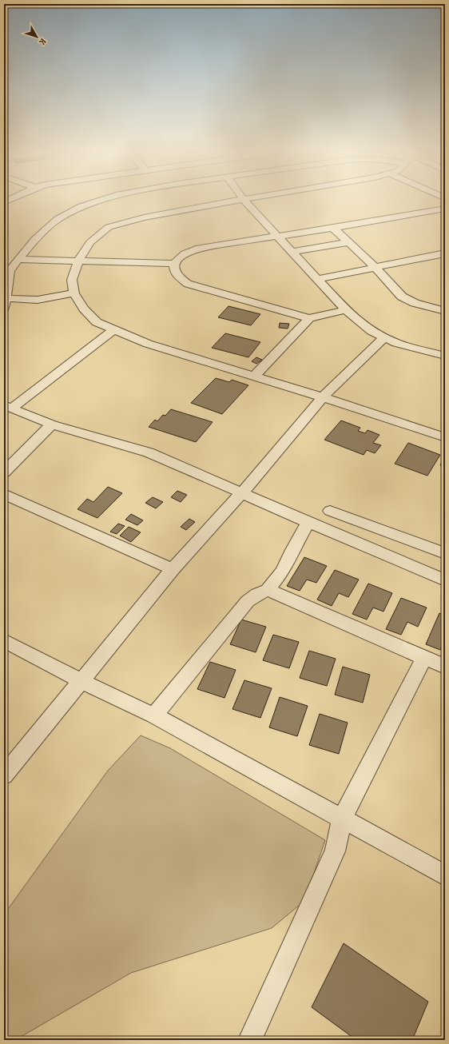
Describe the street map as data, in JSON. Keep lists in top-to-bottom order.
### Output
{
  "north": "bottom right"
}
